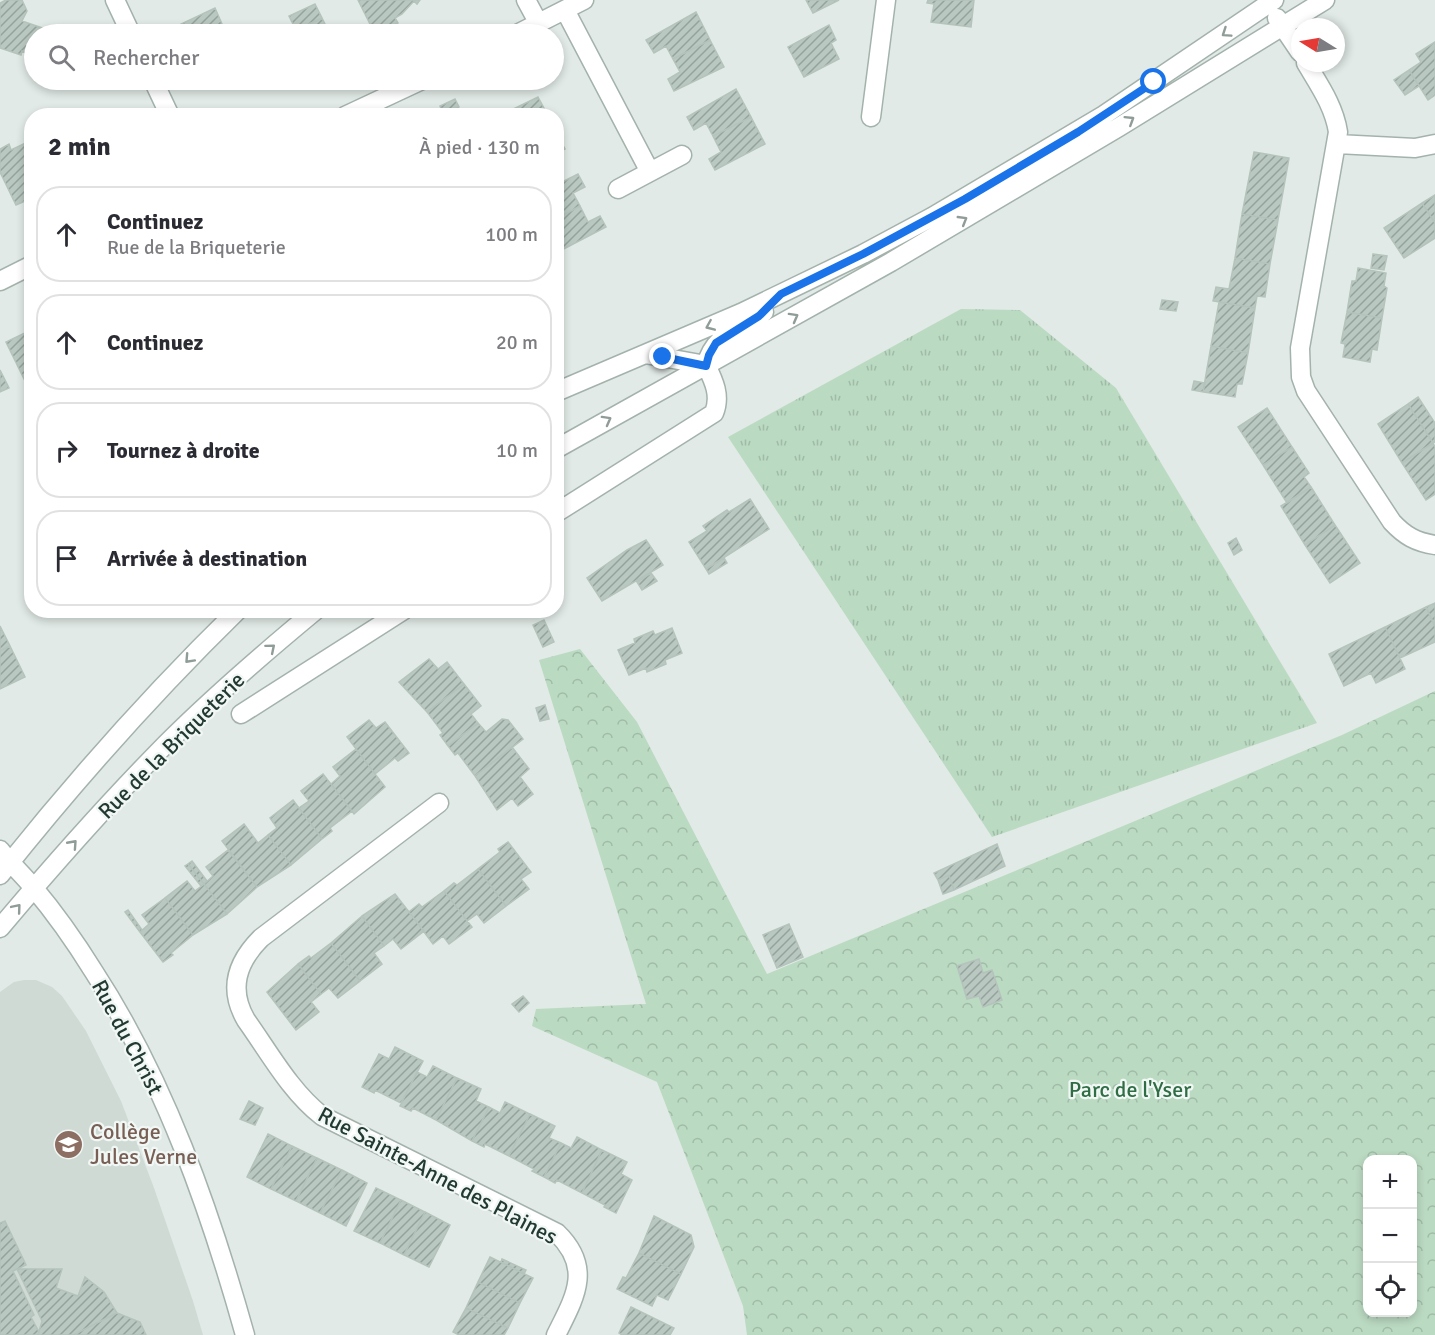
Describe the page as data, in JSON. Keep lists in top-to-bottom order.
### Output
{
  "streets": {
    "street": ["Rue de la Briqueterie", "Rue du Christ", "Rue Sainte-Anne des Plaines"]
  },
  "crossings": [
    ["Rue de la Briqueterie", "Rue du Christ"]
  ],
  "parks": ["Parc de l'Yser"],
  "places": {
    "school or university": ["Collège Jules Verne"]
  },
  "north": "left",
  "page": {
    "search": "Rechercher",
    "heading": ["2 min", "À pied · 130 m"],
    "list": [
      ["Continuez", "Rue de la Briqueterie", "100 m"],
      ["Continuez", "20 m"],
      ["Tournez à droite", "10 m"],
      "Arrivée à destination"
    ],
    "map_buttons": ["+", "−"]
  }
}
